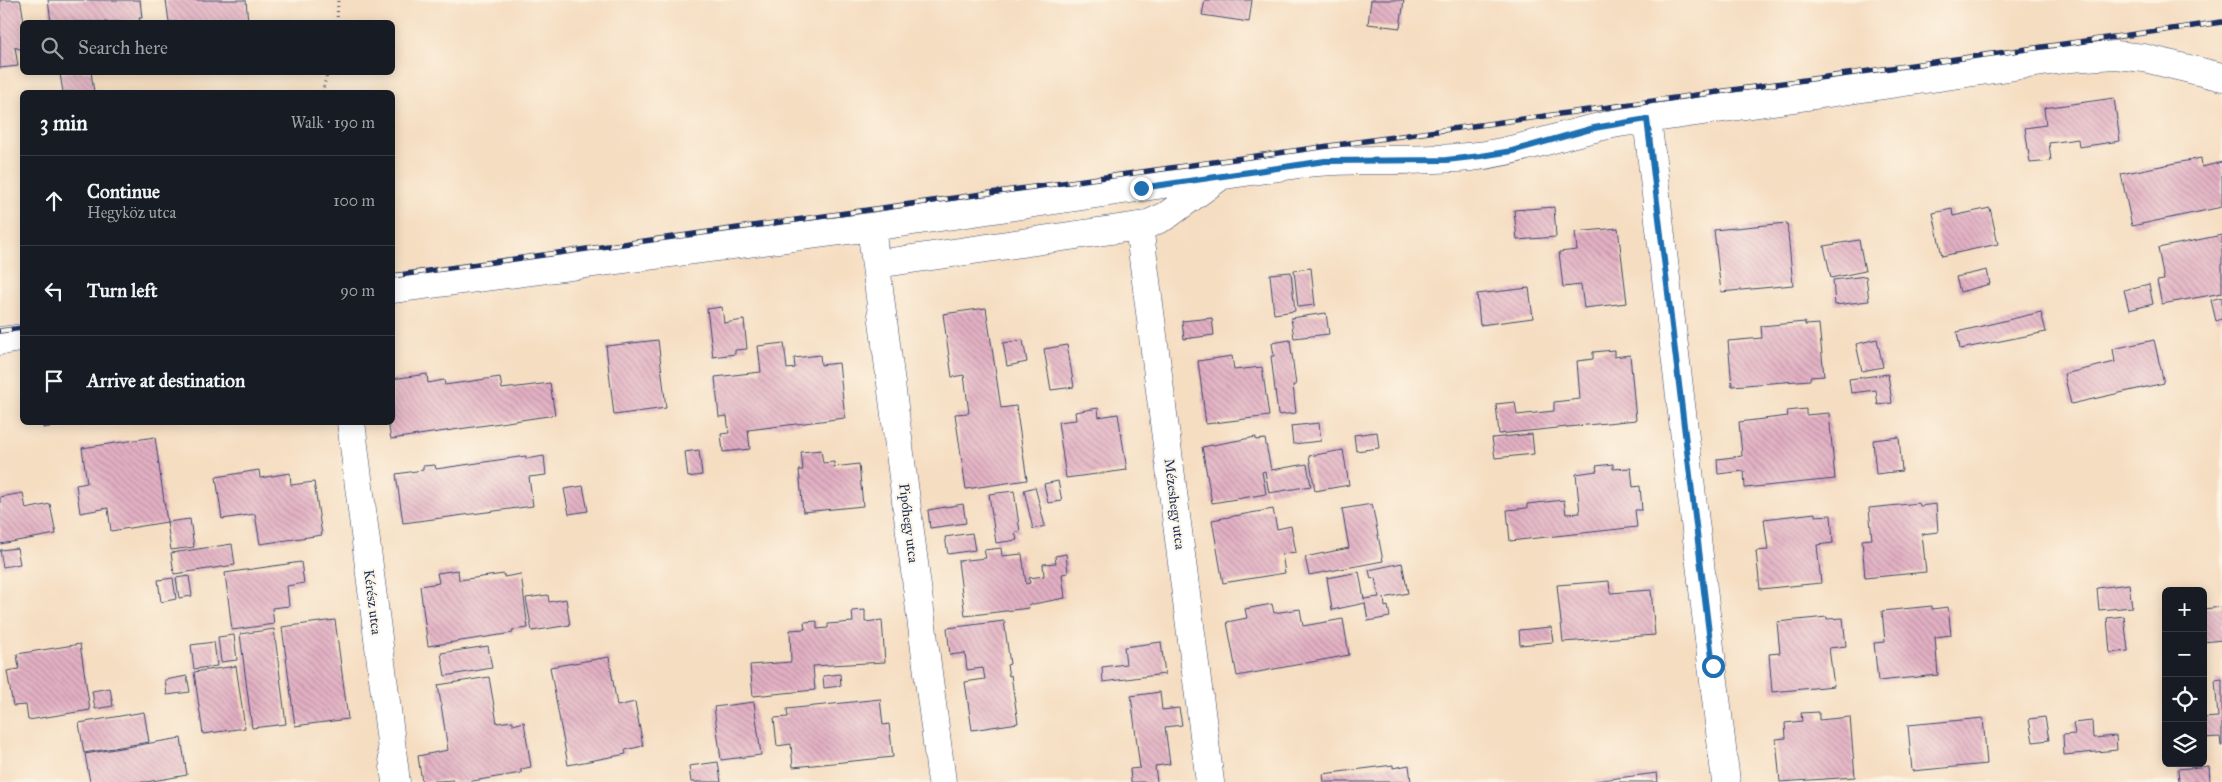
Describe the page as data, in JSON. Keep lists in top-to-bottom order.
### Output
{
  "streets": {
    "street": ["Mézeshegy utca", "Pipóhegy utca", "Kérész utca"]
  },
  "page": {
    "search": "Search here",
    "heading": ["3 min", "Walk · 190 m"],
    "list": [
      ["Continue", "Hegyköz utca", "100 m"],
      ["Turn left", "90 m"],
      "Arrive at destination"
    ],
    "map_buttons": ["+", "−"]
  }
}
